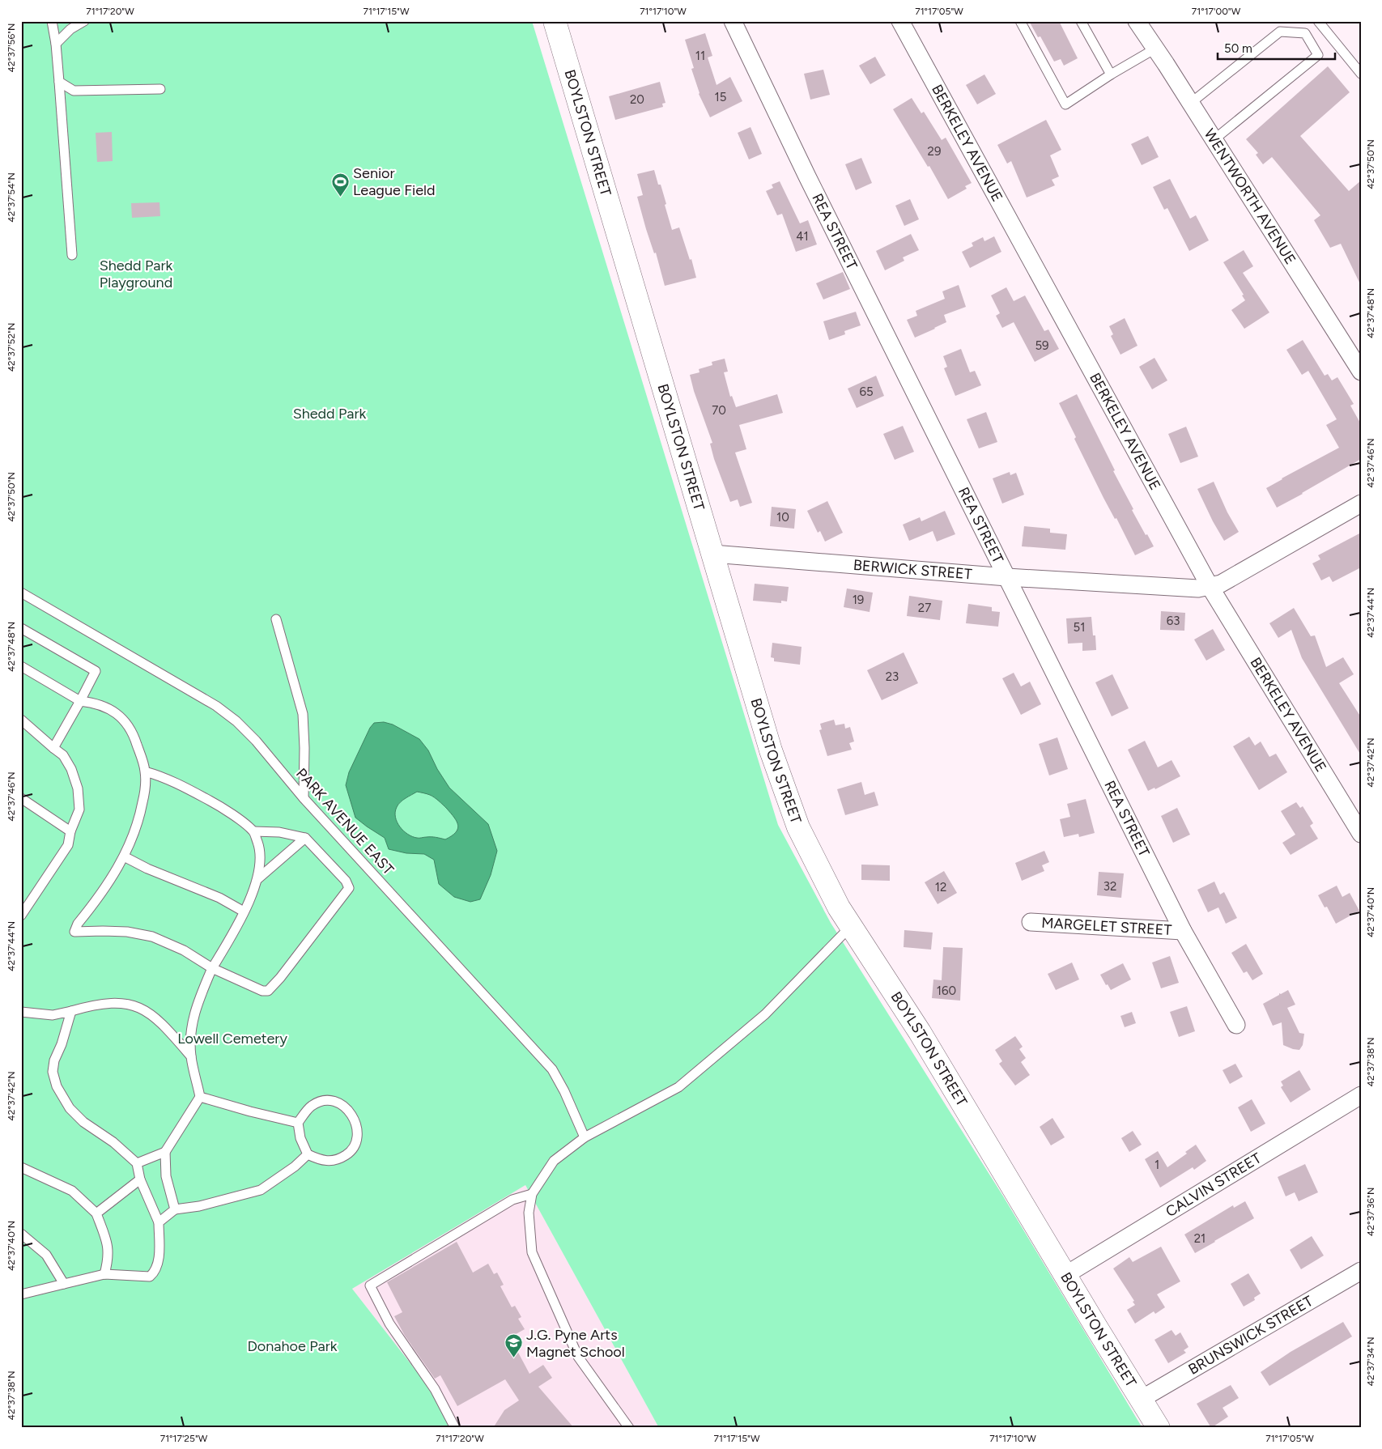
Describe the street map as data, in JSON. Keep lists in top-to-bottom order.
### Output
{
  "streets": {
    "main road": ["BOYLSTON STREET"],
    "street": [
      "BERKELEY AVENUE",
      "WENTWORTH AVENUE",
      "REA STREET",
      "BERWICK STREET",
      "MARGELET STREET",
      "CALVIN STREET",
      "BRUNSWICK STREET"
    ],
    "lane": ["PARK AVENUE EAST"]
  },
  "crossings": [
    ["BOYLSTON STREET", "BERWICK STREET"],
    ["BOYLSTON STREET", "CALVIN STREET"],
    ["BOYLSTON STREET", "BRUNSWICK STREET"],
    ["BERKELEY AVENUE", "BERWICK STREET"],
    ["REA STREET", "BERWICK STREET"],
    ["REA STREET", "MARGELET STREET"]
  ],
  "parks": [
    "Shedd Park Playground",
    "Shedd Park",
    "Lowell Cemetery",
    "Donahoe Park"
  ],
  "places": {
    "sports": ["Senior League Field"],
    "school or university": ["J.G. Pyne Arts Magnet School"]
  },
  "house_numbers": [
    "11",
    "15",
    "20",
    "29",
    "41",
    "59",
    "65",
    "70",
    "10",
    "19",
    "27",
    "63",
    "51",
    "23",
    "32",
    "12",
    "160",
    "1",
    "21"
  ],
  "scale_bar": "50 m",
  "coordinates": [
    "71°17'20\"W",
    "71°17'15\"W",
    "71°17'10\"W",
    "71°17'05\"W",
    "71°17'00\"W",
    "42°37'56\"N",
    "42°37'50\"N",
    "42°37'54\"N",
    "42°37'48\"N",
    "42°37'52\"N",
    "42°37'46\"N",
    "42°37'44\"N",
    "42°37'42\"N",
    "42°37'40\"N",
    "42°37'38\"N",
    "42°37'36\"N",
    "42°37'34\"N",
    "71°17'25\"W"
  ]
}
